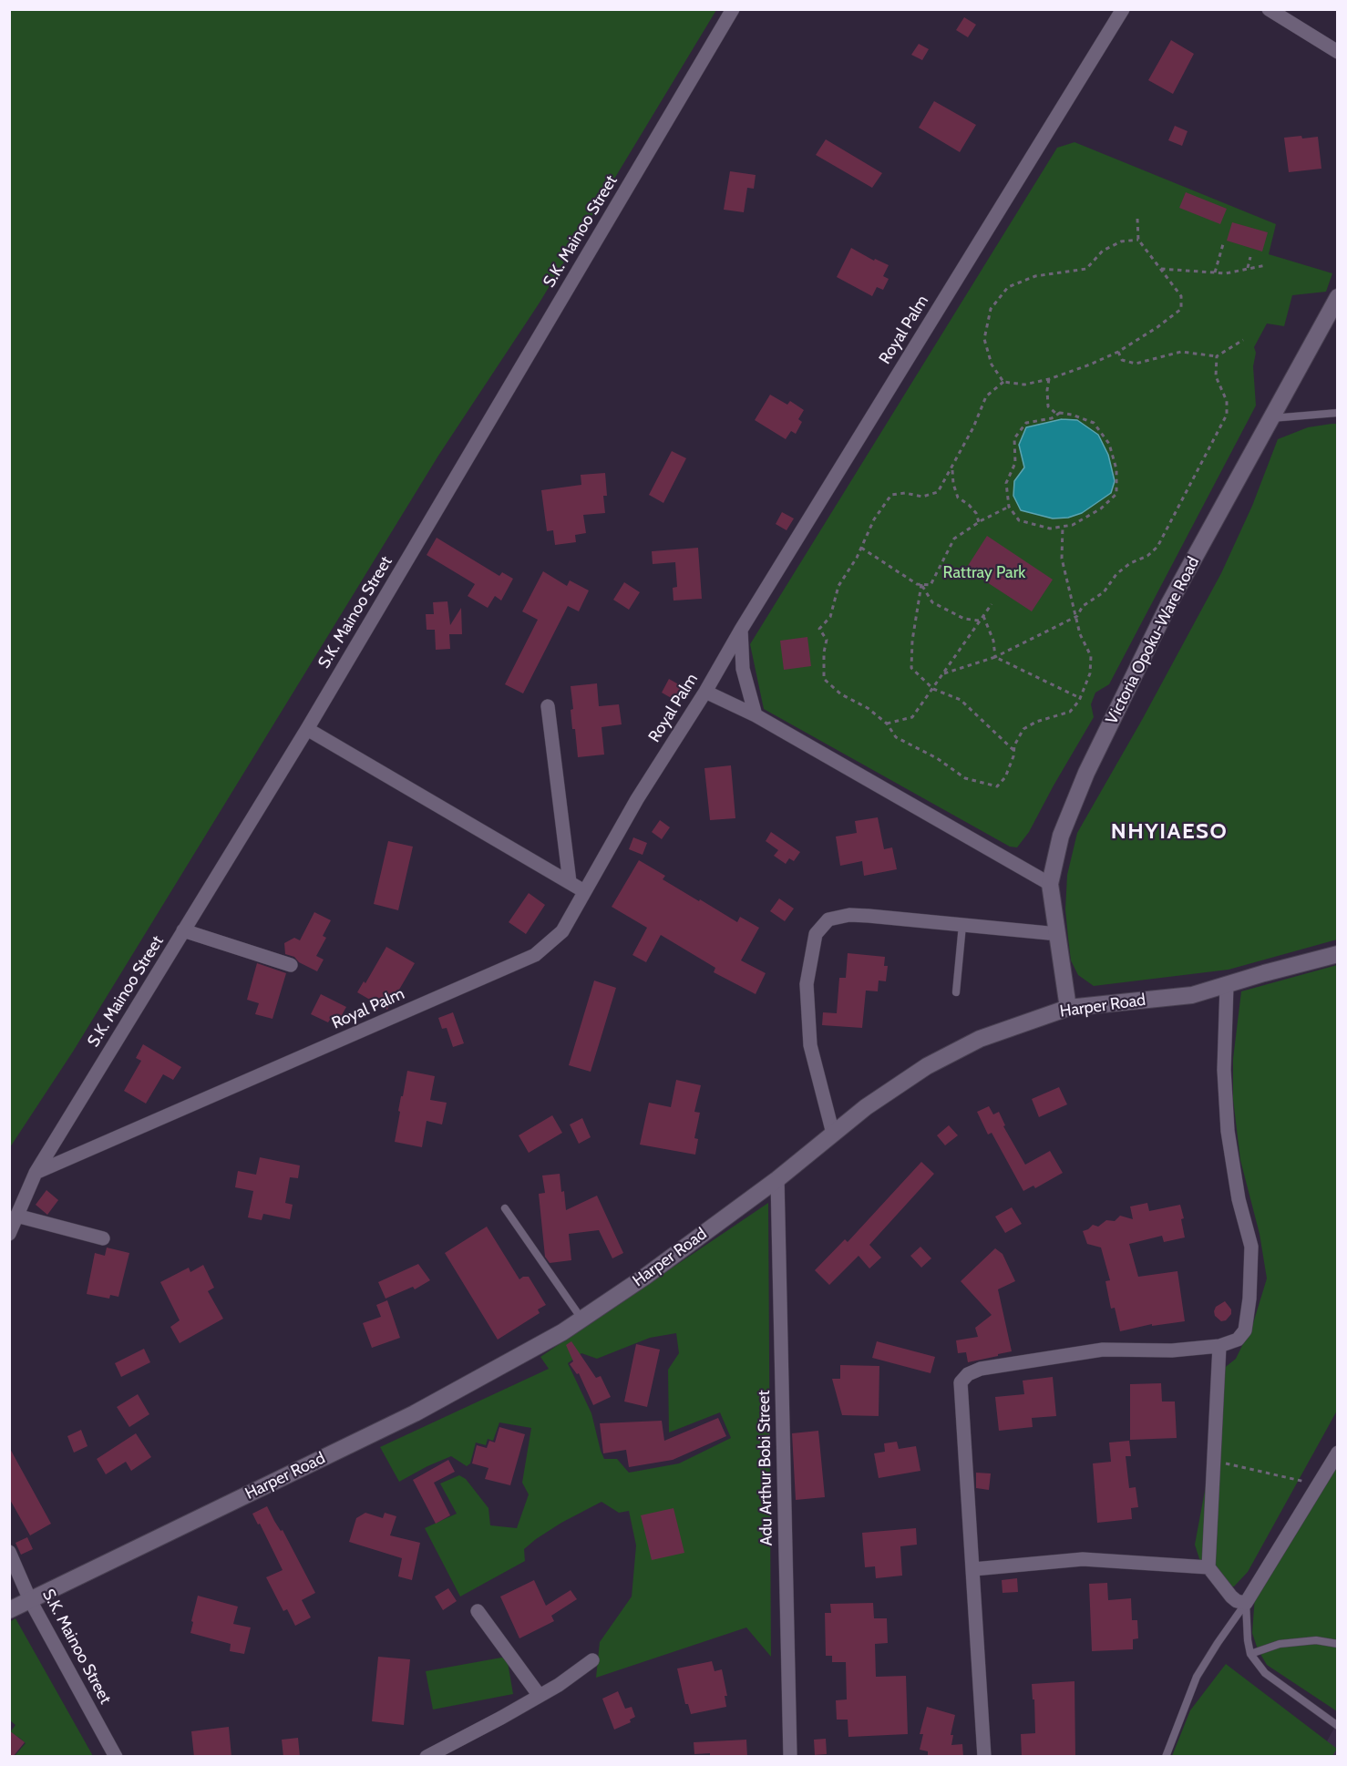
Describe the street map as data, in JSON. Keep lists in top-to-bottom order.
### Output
{
  "streets": {
    "main road": ["Victoria Opoku-Ware Road", "Harper Road"],
    "street": ["S.K. Mainoo Street", "Royal Palm", "Adu Arthur Bobi Street"]
  },
  "crossings": [
    ["S.K. Mainoo Street", "Royal Palm"],
    ["S.K. Mainoo Street", "Harper Road"],
    ["Victoria Opoku-Ware Road", "Harper Road"],
    ["Harper Road", "Adu Arthur Bobi Street"]
  ],
  "districts": ["NHYIAESO"],
  "parks": ["Rattray Park"]
}
